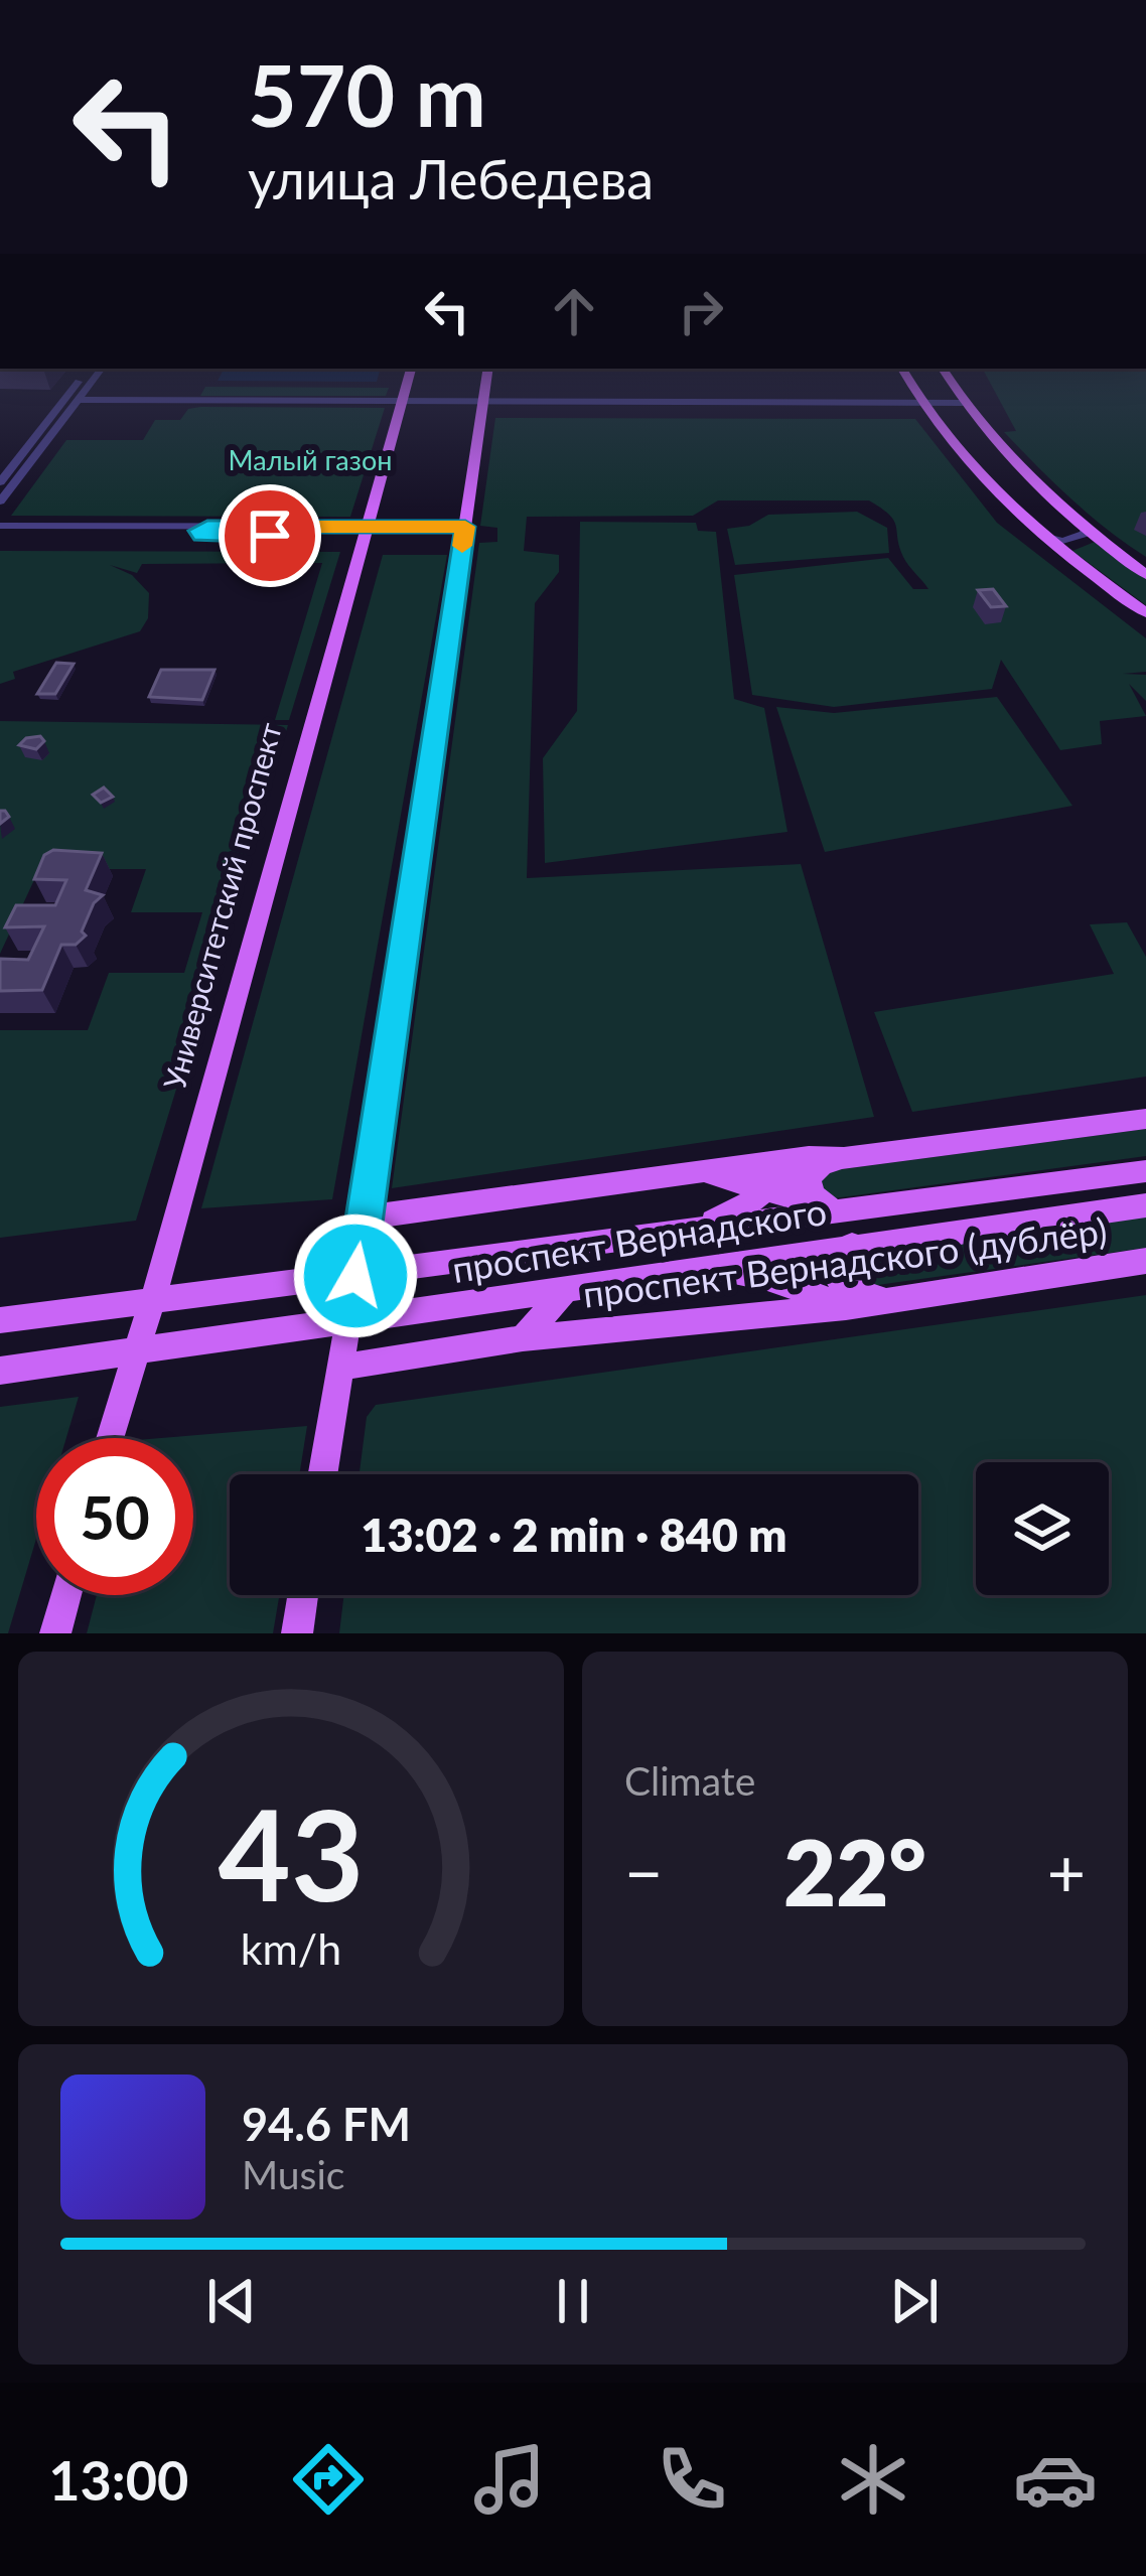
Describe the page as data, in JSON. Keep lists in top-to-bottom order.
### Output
{
  "streets": {
    "main road": ["Университетский проспект", "проспект Вернадского", "проспект Вернадского (дублёр)"]
  },
  "crossings": [
    ["Университетский проспект", "проспект Вернадского"]
  ],
  "parks": ["Малый газон"],
  "page": {
    "turn": ["570 m", "улица Лебедева"],
    "limit": "50",
    "trip": "13:02 · 2 min · 840 m",
    "tile": "Climate",
    "heat": ["−", "22°", "+"],
    "song": ["94.6 FM", "Music"],
    "tabs": "13:00",
    "gauge": ["43", "km/h"]
  }
}
